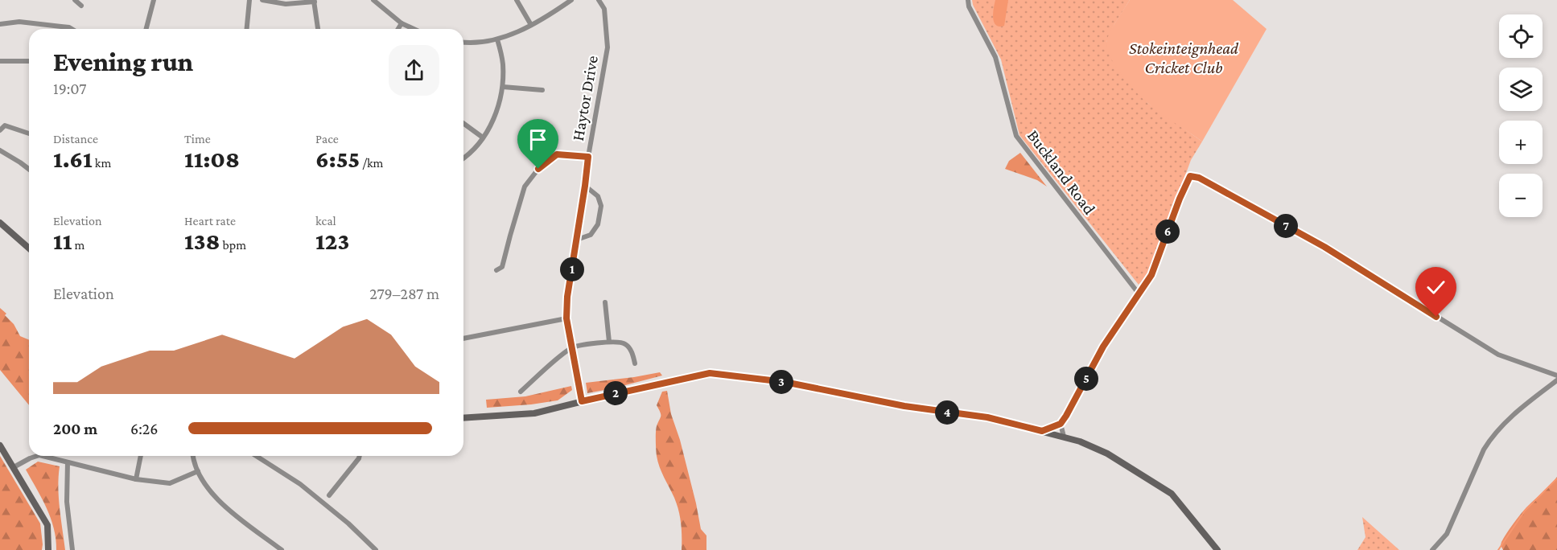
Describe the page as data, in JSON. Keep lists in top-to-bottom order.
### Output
{
  "streets": {
    "street": ["Haytor Drive", "Buckland Road"]
  },
  "parks": ["Stokeinteignhead Cricket Club"],
  "page": {
    "map_buttons": ["+", "−"],
    "heading": ["Evening run", "19:07"],
    "stats": [
      ["Distance", "1.61 km"],
      ["Time", "11:08"],
      ["Pace", "6:55 /km"],
      ["Elevation", "11 m"],
      ["Heart rate", "138 bpm"],
      ["kcal", "123"]
    ],
    "pins": [
      "7",
      "6",
      "1",
      "5",
      "3",
      "2",
      "4"
    ],
    "chart": ["Elevation", "279–287 m"],
    "list": [
      {
        "name": "200 m",
        "note": "6:26"
      }
    ]
  }
}
